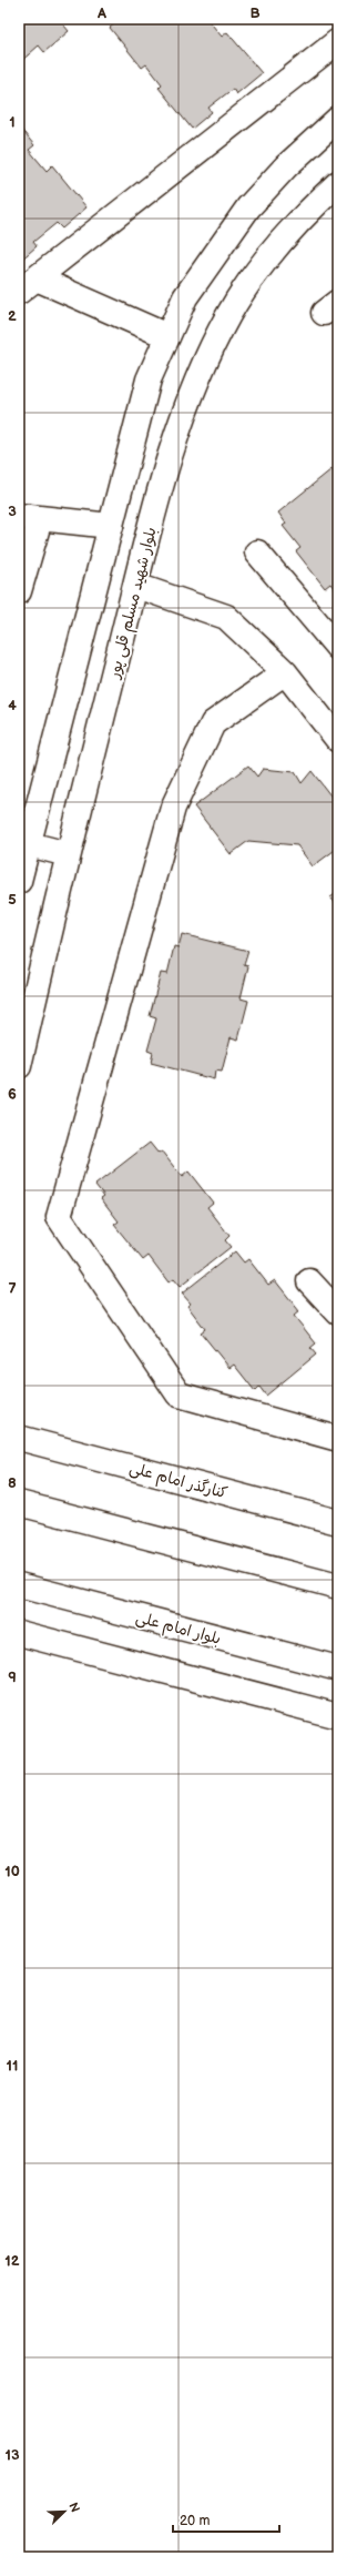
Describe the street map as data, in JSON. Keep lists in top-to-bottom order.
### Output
{
  "streets": {
    "street": ["بلوار شهید مسلم قلی پور", "کنارگذر امام علی", "بلوار امام علی"]
  },
  "scale_bar": "20 m",
  "north": "top right",
  "grid": {
    "columns": ["A", "B"],
    "rows": [
      "1",
      "2",
      "3",
      "4",
      "5",
      "6",
      "7",
      "8",
      "9",
      "10",
      "11",
      "12",
      "13"
    ]
  }
}
